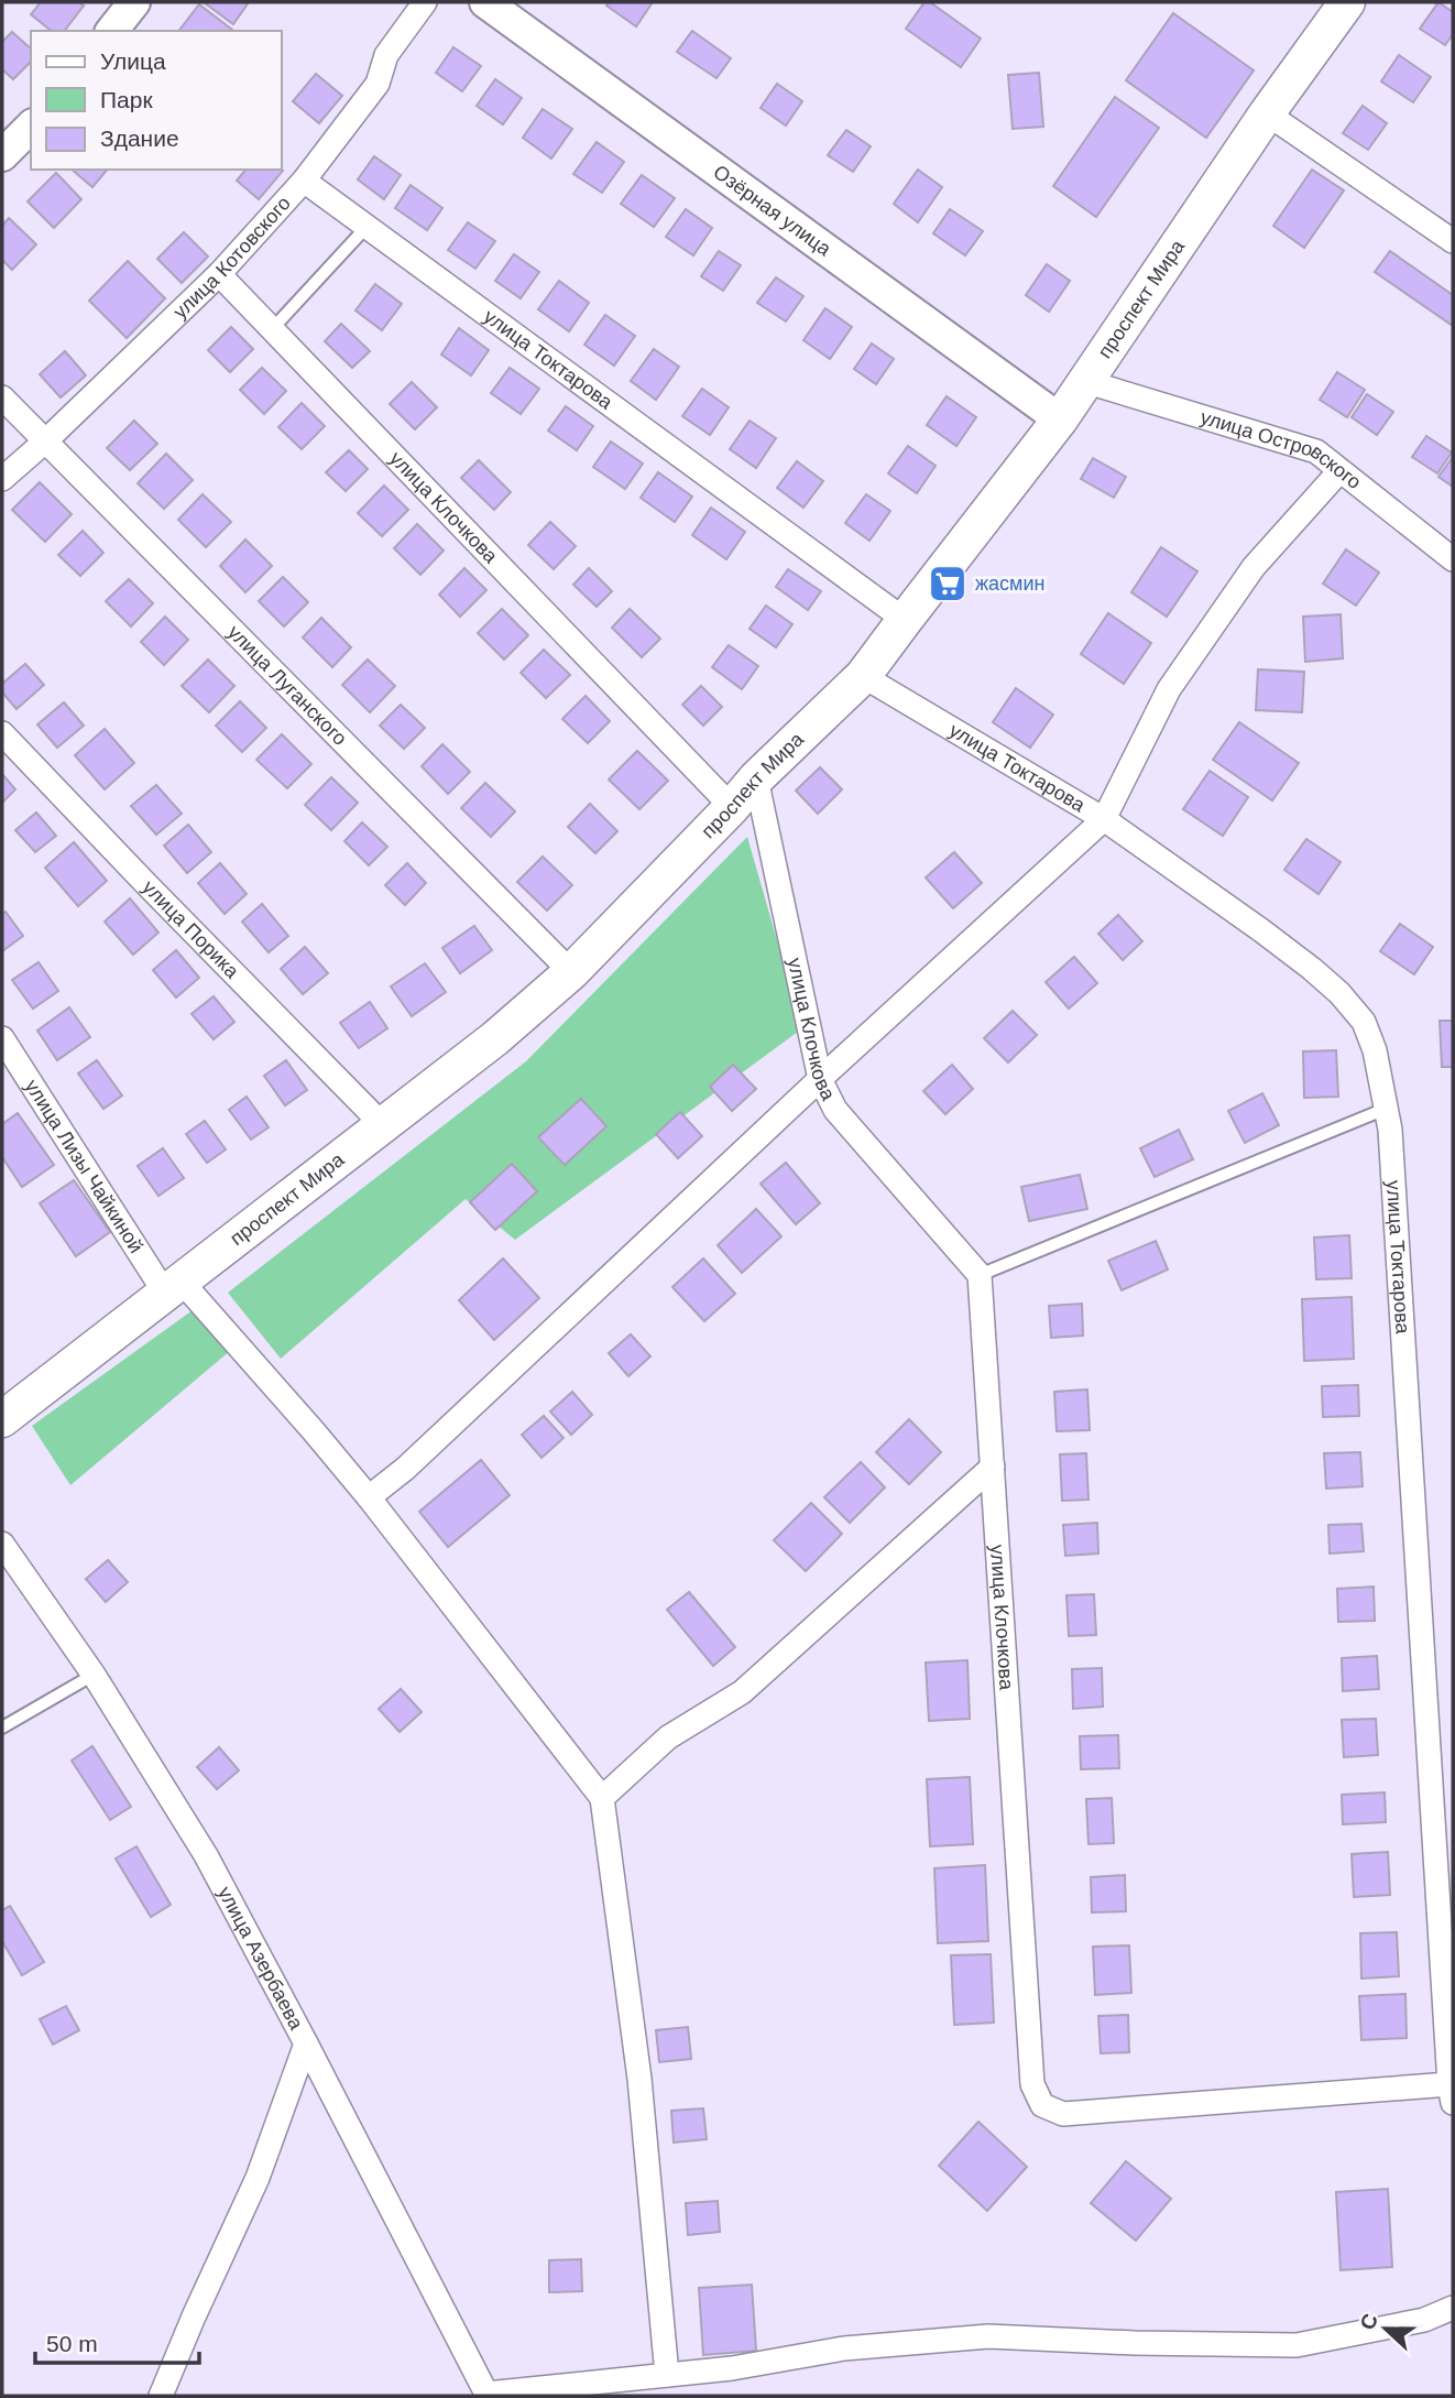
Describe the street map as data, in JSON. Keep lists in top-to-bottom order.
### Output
{
  "streets": {
    "main road": ["проспект Мира"],
    "street": [
      "Озёрная улица",
      "улица Котовского",
      "улица Токтарова",
      "улица Островского",
      "улица Клочкова",
      "улица Луганского",
      "улица Порика",
      "улица Лизы Чайкиной",
      "улица Азербаева"
    ]
  },
  "crossings": [
    ["Озёрная улица", "проспект Мира"],
    ["улица Котовского", "улица Токтарова"],
    ["улица Котовского", "улица Клочкова"],
    ["улица Котовского", "улица Луганского"],
    ["проспект Мира", "улица Токтарова"],
    ["проспект Мира", "улица Островского"],
    ["проспект Мира", "улица Клочкова"],
    ["проспект Мира", "улица Луганского"],
    ["проспект Мира", "улица Порика"],
    ["проспект Мира", "улица Лизы Чайкиной"],
    ["улица Токтарова", "улица Клочкова"]
  ],
  "places": {
    "supermarket": ["жасмин"]
  },
  "legend": ["Улица", "Парк", "Здание"],
  "scale_bar": "50 m",
  "north": "left"
}
